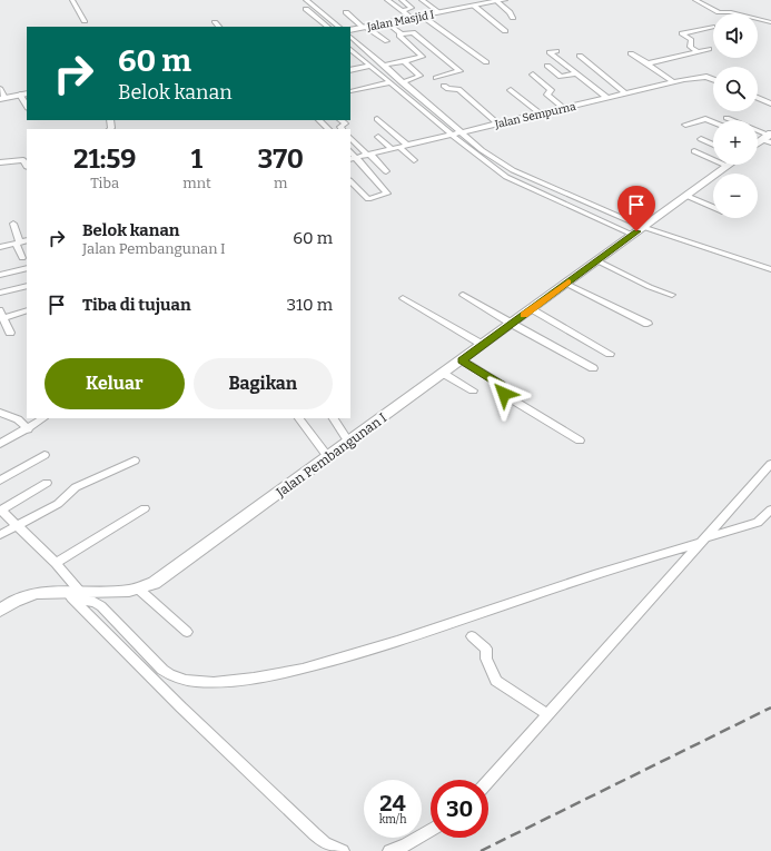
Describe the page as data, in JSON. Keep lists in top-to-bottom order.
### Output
{
  "streets": {
    "main road": ["Jalan Masjid I", "Jalan Pembangunan I"],
    "street": ["Jalan Sempurna"]
  },
  "page": {
    "map_buttons": ["+", "−"],
    "turn": ["60 m", "Belok kanan"],
    "eta": [
      "21:59",
      "Tiba",
      "1",
      "mnt",
      "370",
      "m"
    ],
    "list": [
      {
        "name": "Belok kanan",
        "note": "Jalan Pembangunan I",
        "value": "60 m"
      },
      {
        "name": "Tiba di tujuan",
        "value": "310 m"
      }
    ],
    "buttons": ["Keluar", "Bagikan"],
    "speed": "24 km/h",
    "limit": "30"
  }
}
